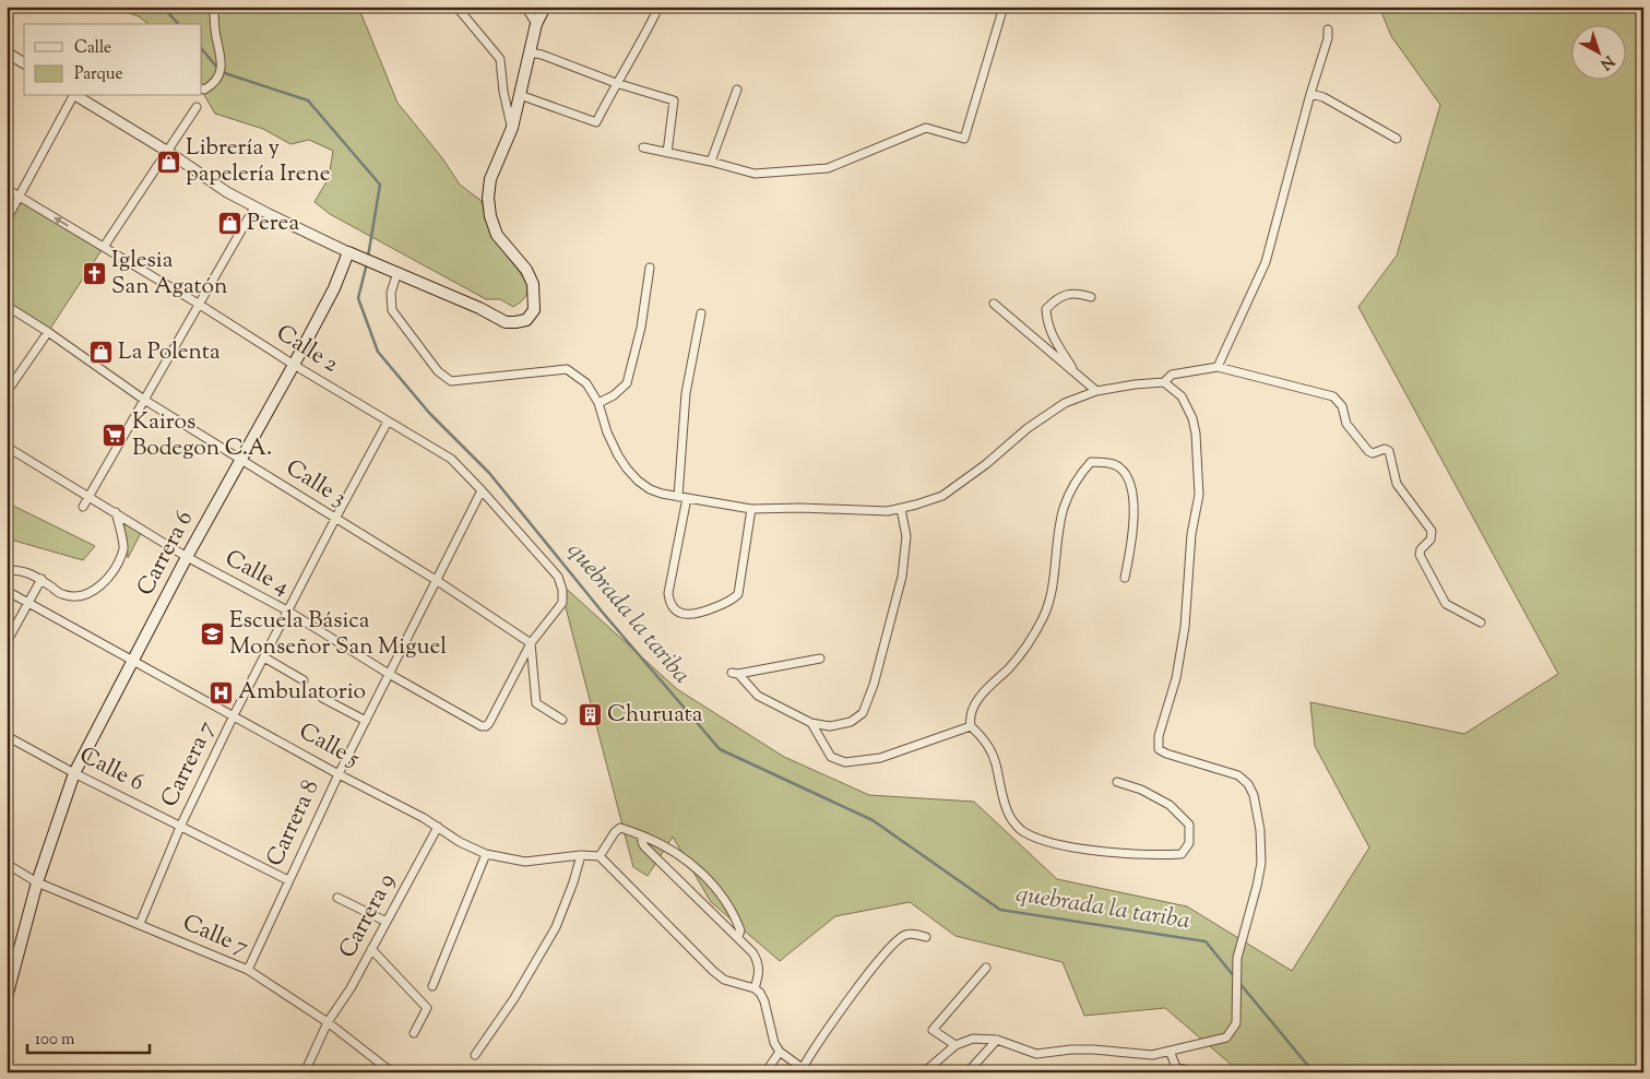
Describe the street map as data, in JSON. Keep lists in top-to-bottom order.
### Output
{
  "streets": {
    "main road": ["Carrera 6"],
    "street": [
      "Calle 2",
      "Calle 3",
      "Calle 4",
      "Calle 5",
      "Carrera 7",
      "Calle 6",
      "Carrera 8",
      "Carrera 9",
      "Calle 7"
    ]
  },
  "crossings": [
    ["Calle 2", "Calle 3"],
    ["Calle 2", "Carrera 6"],
    ["Calle 2", "Calle 4"],
    ["Calle 2", "Carrera 7"],
    ["Calle 2", "Carrera 8"],
    ["Calle 3", "Carrera 6"],
    ["Calle 3", "Calle 4"],
    ["Calle 3", "Carrera 7"],
    ["Calle 3", "Carrera 8"],
    ["Carrera 6", "Calle 4"],
    ["Carrera 6", "Calle 5"],
    ["Carrera 6", "Calle 6"],
    ["Carrera 6", "Calle 7"],
    ["Calle 4", "Carrera 7"],
    ["Calle 4", "Carrera 8"],
    ["Calle 5", "Carrera 7"],
    ["Calle 5", "Carrera 8"],
    ["Calle 5", "Carrera 9"],
    ["Carrera 7", "Calle 6"],
    ["Carrera 7", "Calle 7"],
    ["Calle 6", "Carrera 8"],
    ["Carrera 8", "Calle 7"],
    ["Carrera 9", "Calle 7"]
  ],
  "water": ["quebrada la tariba"],
  "places": {
    "shop": ["Librería y papelería Irene", "Perea", "La Polenta"],
    "church": ["Iglesia San Agatón"],
    "supermarket": ["Kairos Bodegon C.A."],
    "school or university": ["Escuela Básica Monseñor San Miguel"],
    "hospital": ["Ambulatorio"],
    "building": ["Churuata"]
  },
  "legend": ["Calle", "Parque"],
  "scale_bar": "100 m",
  "north": "bottom right"
}
